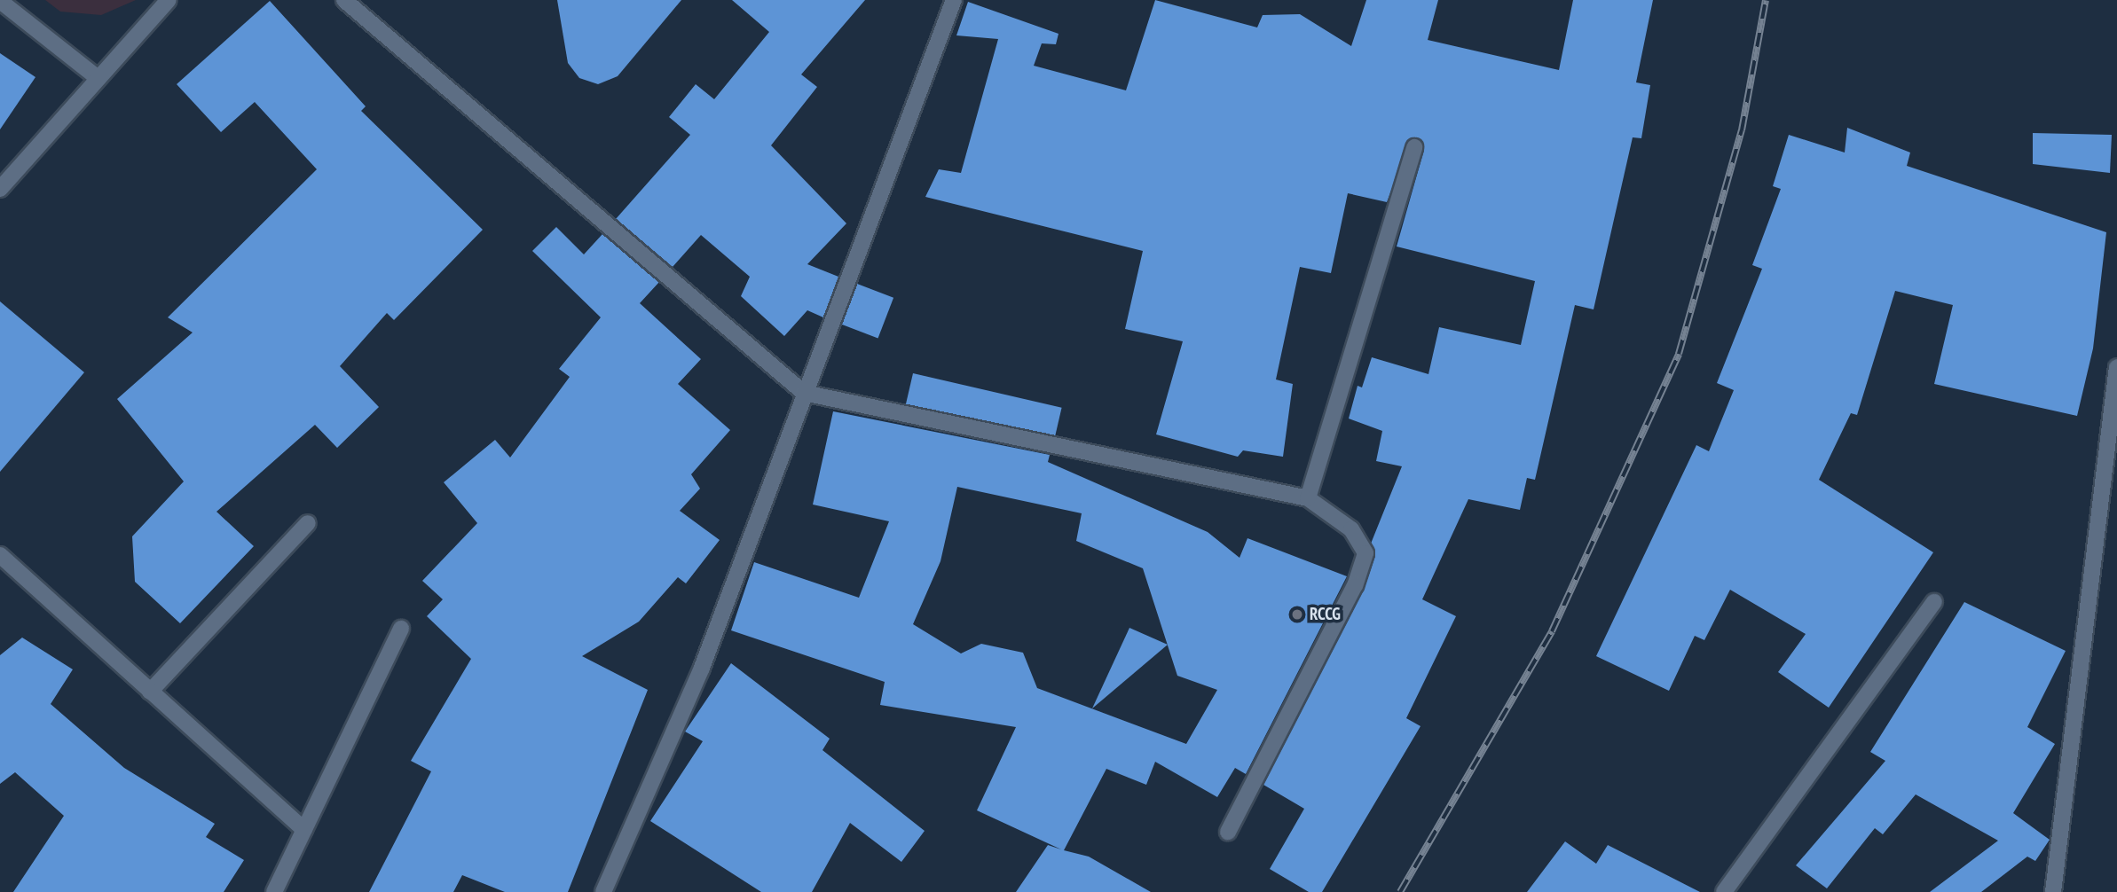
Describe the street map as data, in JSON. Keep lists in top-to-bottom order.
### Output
{
  "places": ["RCCG"]
}
